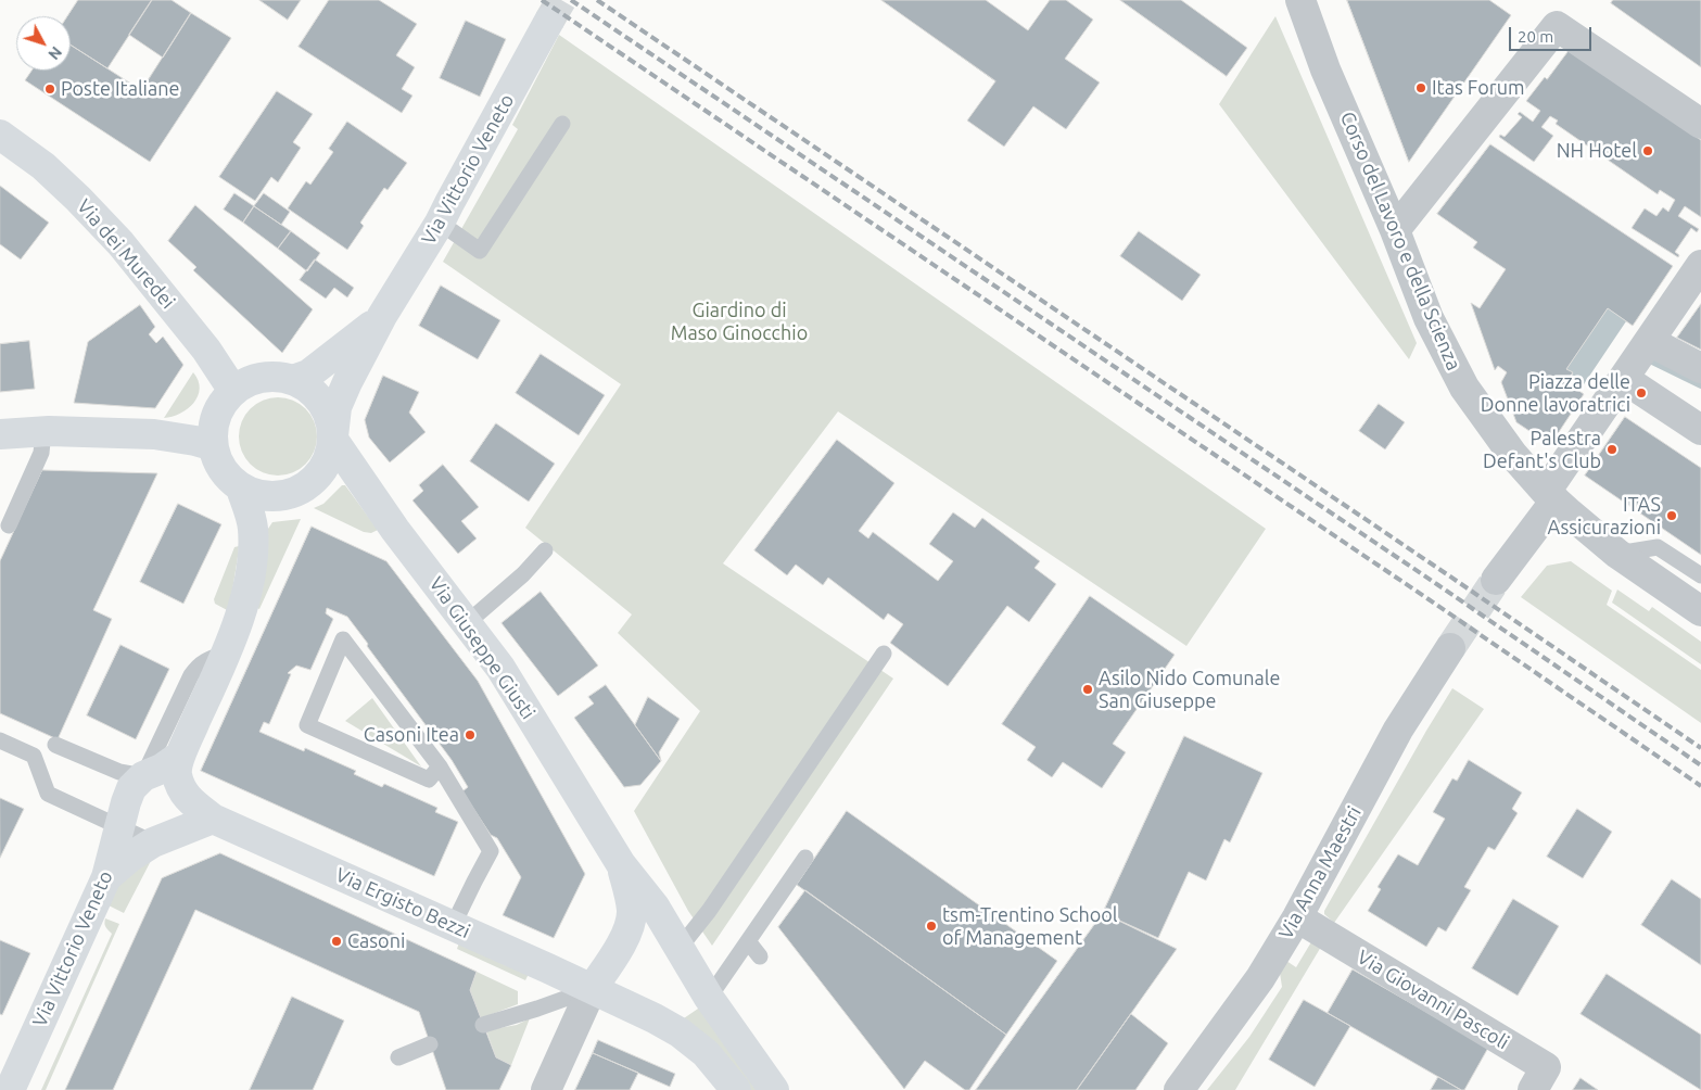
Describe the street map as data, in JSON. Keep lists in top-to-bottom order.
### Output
{
  "streets": {
    "street": [
      "Via Vittorio Veneto",
      "Corso del Lavoro e della Scienza",
      "Via dei Muredei",
      "Via Giuseppe Giusti",
      "Via Anna Maestri",
      "Via Ergisto Bezzi",
      "Via Giovanni Pascoli"
    ]
  },
  "crossings": [
    ["Via Vittorio Veneto", "Via dei Muredei"],
    ["Via Vittorio Veneto", "Via Giuseppe Giusti"],
    ["Via Vittorio Veneto", "Via Ergisto Bezzi"],
    ["Via dei Muredei", "Via Giuseppe Giusti"],
    ["Via Giuseppe Giusti", "Via Ergisto Bezzi"],
    ["Via Anna Maestri", "Via Giovanni Pascoli"]
  ],
  "parks": ["Giardino di Maso Ginocchio"],
  "places": [
    "Itas Forum",
    "Poste Italiane",
    "NH Hotel",
    "Piazza delle Donne lavoratrici",
    "Palestra Defant's Club",
    "ITAS Assicurazioni",
    "Asilo Nido Comunale San Giuseppe",
    "Casoni Itea",
    "tsm-Trentino School of Management",
    "Casoni"
  ],
  "scale_bar": "20 m",
  "north": "bottom right"
}
